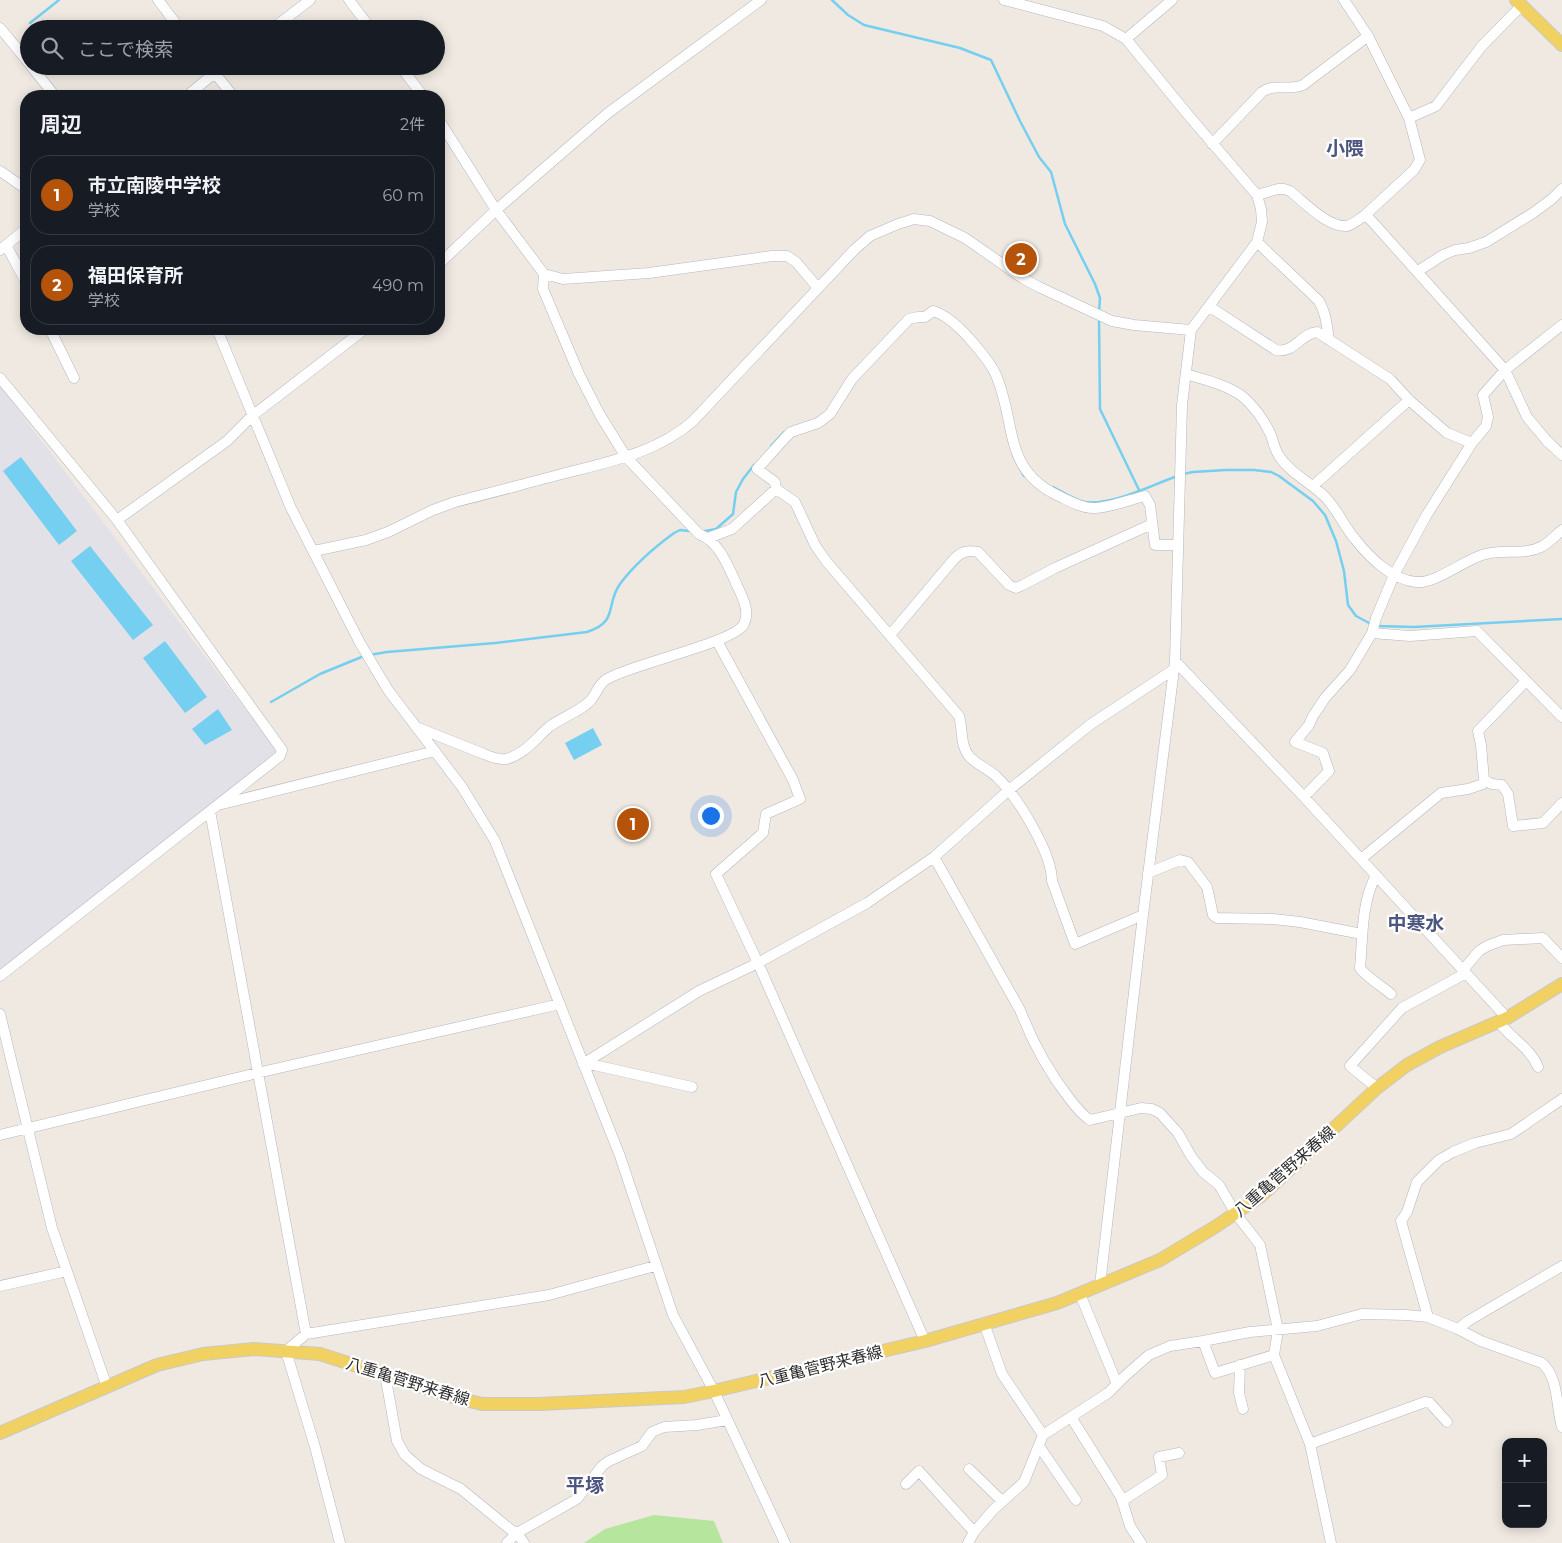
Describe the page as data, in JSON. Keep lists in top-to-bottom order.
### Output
{
  "streets": {
    "main road": ["八重亀菅野来春線"]
  },
  "districts": ["小隈", "中寒水", "平塚"],
  "page": {
    "search": "ここで検索",
    "heading": ["周辺", "2件"],
    "list": [
      {
        "mark": "1",
        "name": "市立南陵中学校",
        "note": "学校",
        "value": "60 m"
      },
      {
        "mark": "2",
        "name": "福田保育所",
        "note": "学校",
        "value": "490 m"
      }
    ],
    "pins": ["2", "1"],
    "map_buttons": ["+", "−"]
  }
}
